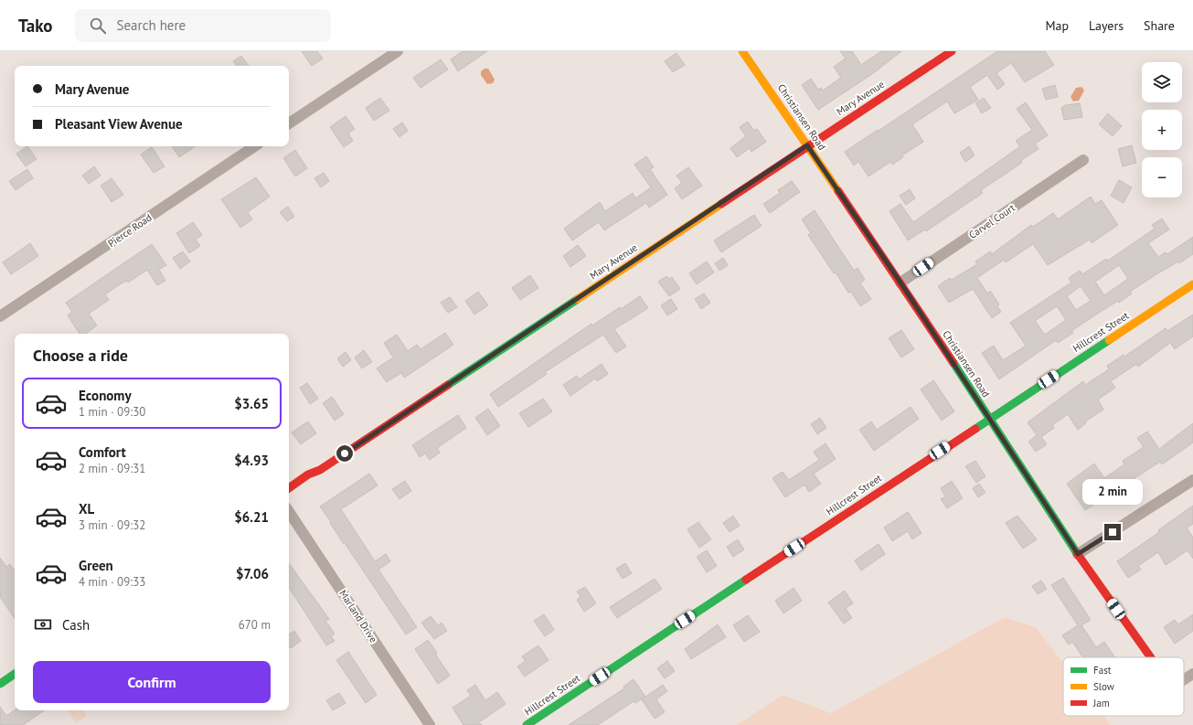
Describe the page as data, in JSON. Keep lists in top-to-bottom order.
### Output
{
  "streets": {
    "street": [
      "Mary Avenue",
      "Christiansen Road",
      "Carvel Court",
      "Pierce Road",
      "Hillcrest Street",
      "Marland Drive"
    ]
  },
  "crossings": [
    ["Mary Avenue", "Christiansen Road"],
    ["Christiansen Road", "Carvel Court"],
    ["Christiansen Road", "Hillcrest Street"]
  ],
  "legend": ["Fast", "Slow", "Jam"],
  "page": {
    "header": "Tako",
    "search": "Search here",
    "nav": ["Map", "Layers", "Share"],
    "map_buttons": ["+", "−"],
    "banner": ["Mary Avenue", "Pleasant View Avenue"],
    "heading": "Choose a ride",
    "list": [
      {
        "name": "Economy",
        "note": "1 min · 09:30",
        "value": "$3.65"
      },
      {
        "name": "Comfort",
        "note": "2 min · 09:31",
        "value": "$4.93"
      },
      {
        "name": "XL",
        "note": "3 min · 09:32",
        "value": "$6.21"
      },
      {
        "name": "Green",
        "note": "4 min · 09:33",
        "value": "$7.06"
      }
    ],
    "bubble": "2 min",
    "pay": ["Cash", "670 m"],
    "buttons": "Confirm"
  }
}
